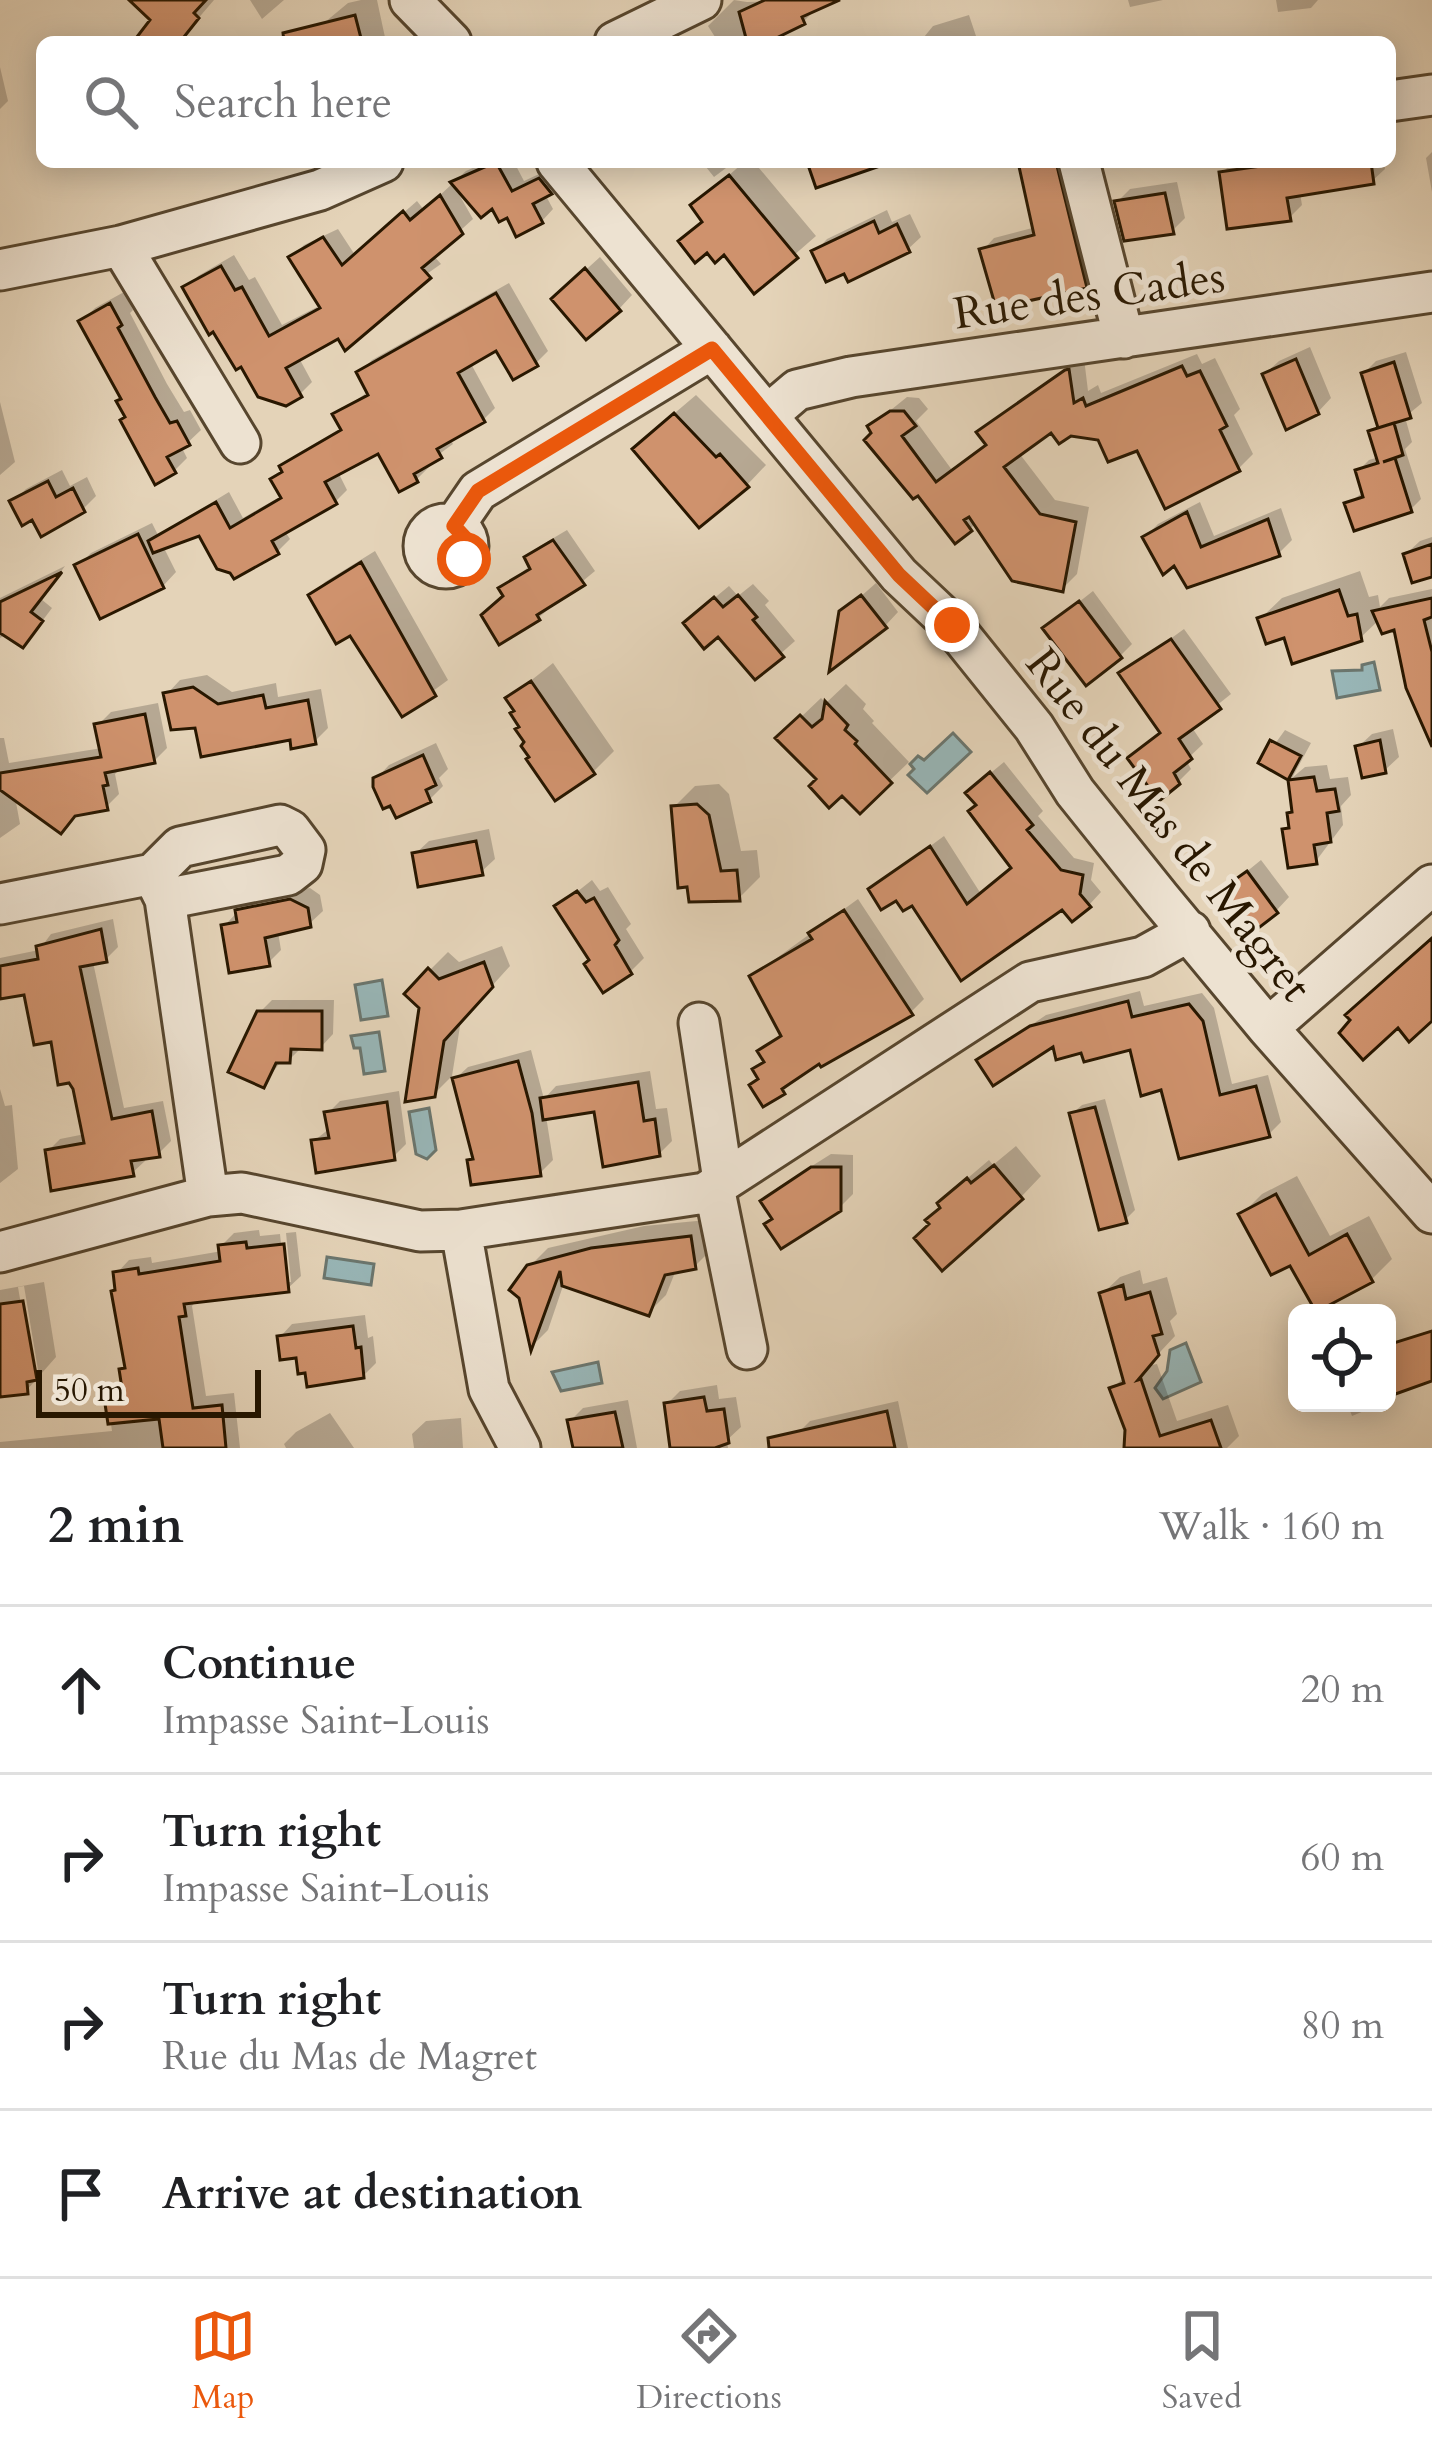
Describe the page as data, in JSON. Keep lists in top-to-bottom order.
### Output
{
  "streets": {
    "street": ["Rue des Cades", "Rue du Mas de Magret"]
  },
  "crossings": [
    ["Rue des Cades", "Rue du Mas de Magret"]
  ],
  "scale_bar": "50 m",
  "page": {
    "search": "Search here",
    "scale": "50 m",
    "heading": ["2 min", "Walk · 160 m"],
    "list": [
      ["Continue", "Impasse Saint-Louis", "20 m"],
      ["Turn right", "Impasse Saint-Louis", "60 m"],
      ["Turn right", "Rue du Mas de Magret", "80 m"],
      "Arrive at destination"
    ],
    "nav": ["Map", "Directions", "Saved"]
  }
}
